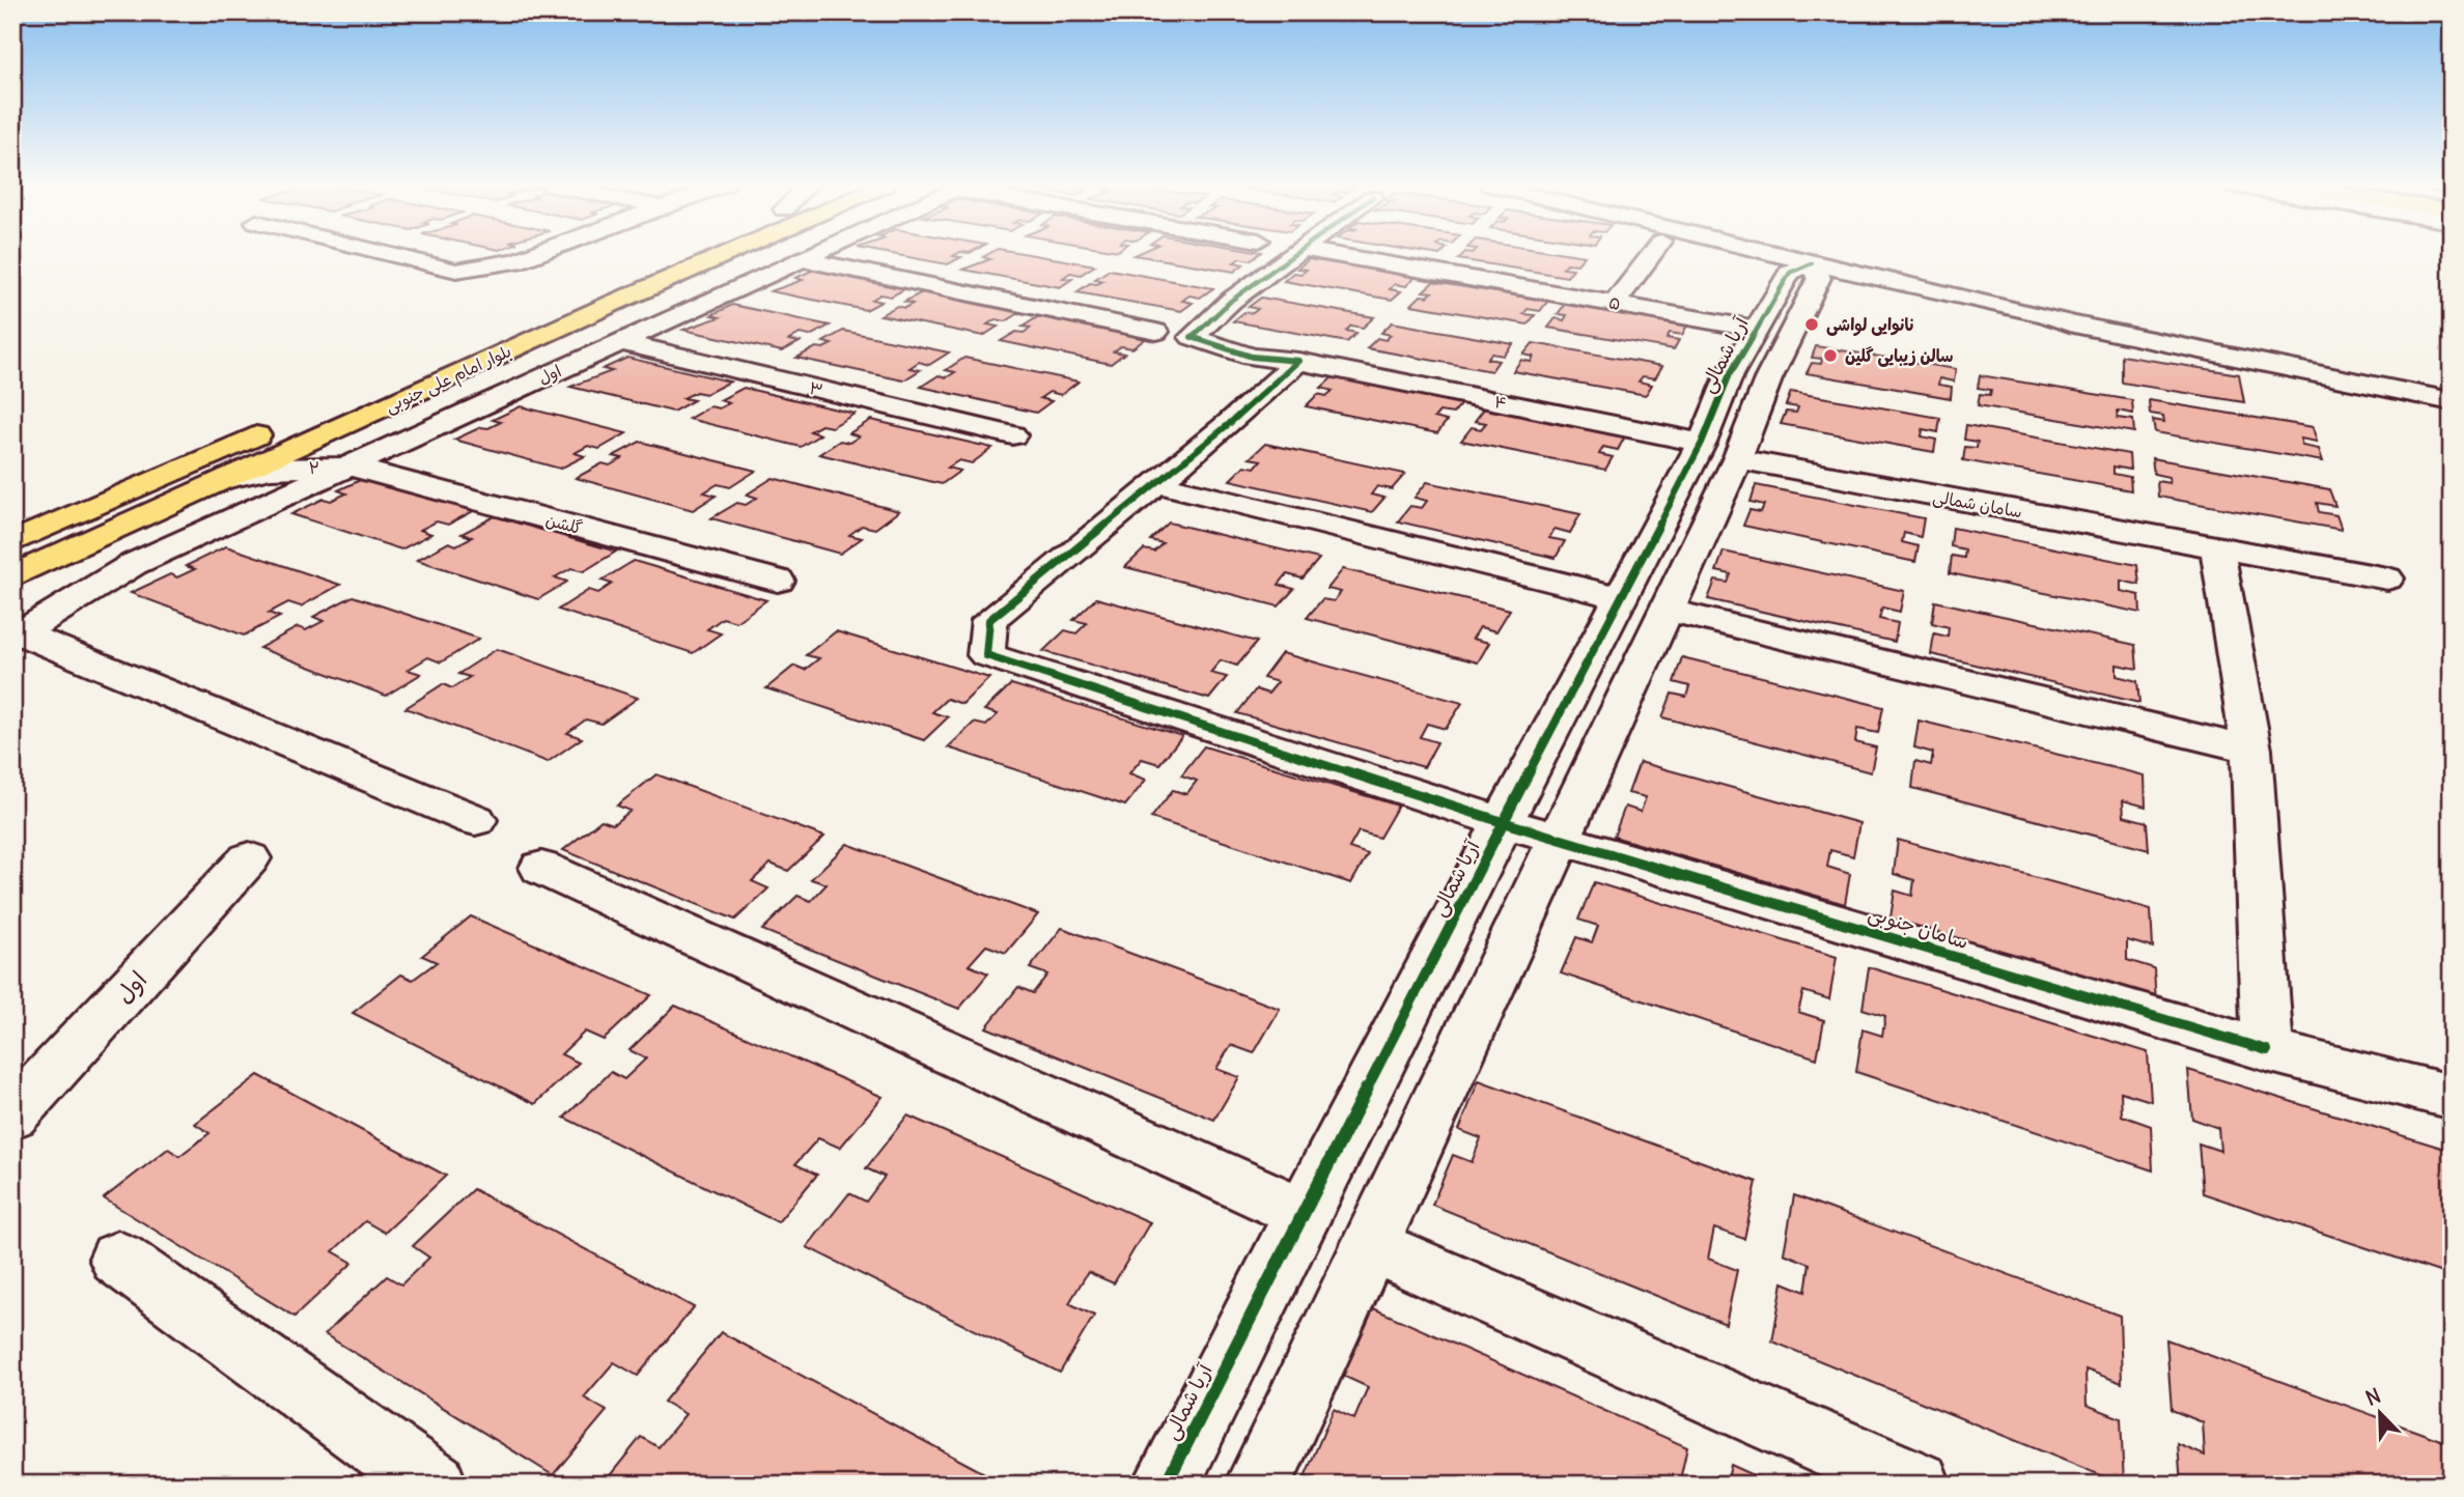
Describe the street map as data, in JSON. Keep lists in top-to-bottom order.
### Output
{
  "streets": {
    "main road": ["بلوار امام علی جنوبی"],
    "street": [
      "۵",
      "آریا شمالی",
      "اول",
      "۳",
      "۴",
      "۲",
      "سامان شمالی",
      "گلشن",
      "سامان جنوبی"
    ]
  },
  "crossings": [
    ["۵", "آریا شمالی"],
    ["آریا شمالی", "۴"],
    ["آریا شمالی", "سامان شمالی"],
    ["آریا شمالی", "سامان جنوبی"],
    ["اول", "۳"],
    ["اول", "۲"],
    ["اول", "گلشن"],
    ["بلوار امام علی جنوبی", "۲"],
    ["۴", "سامان شمالی"],
    ["۲", "گلشن"]
  ],
  "places": ["نانوایی لواشی", "سالن زیبایی گلین"],
  "north": "top left"
}
